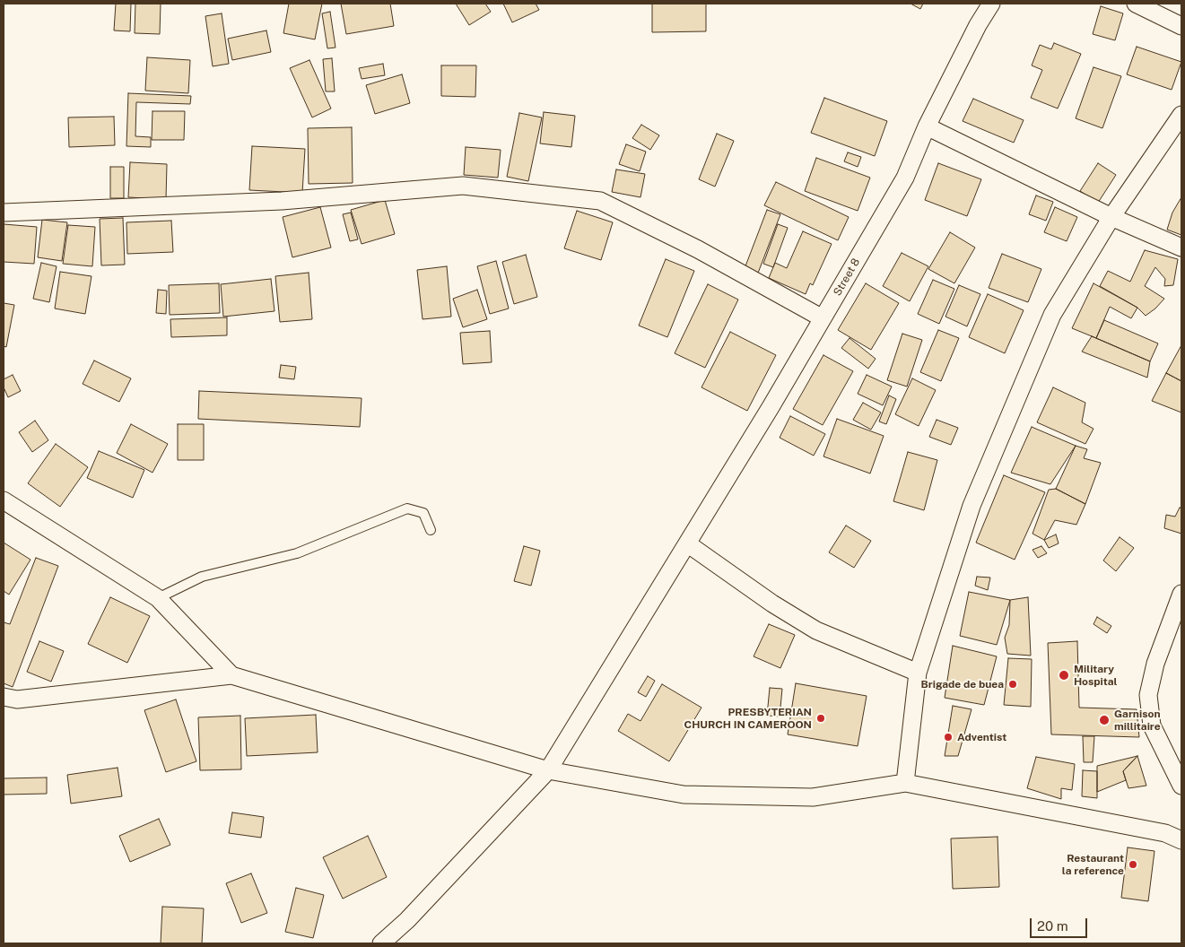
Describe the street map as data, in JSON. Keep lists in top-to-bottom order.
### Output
{
  "streets": {
    "street": ["Street 8"]
  },
  "places": [
    "Military Hospital",
    "Brigade de buea",
    "PRESBYTERIAN CHURCH IN CAMEROON",
    "Garnison millitaire",
    "Adventist",
    "Restaurant la reference"
  ],
  "scale_bar": "20 m"
}
